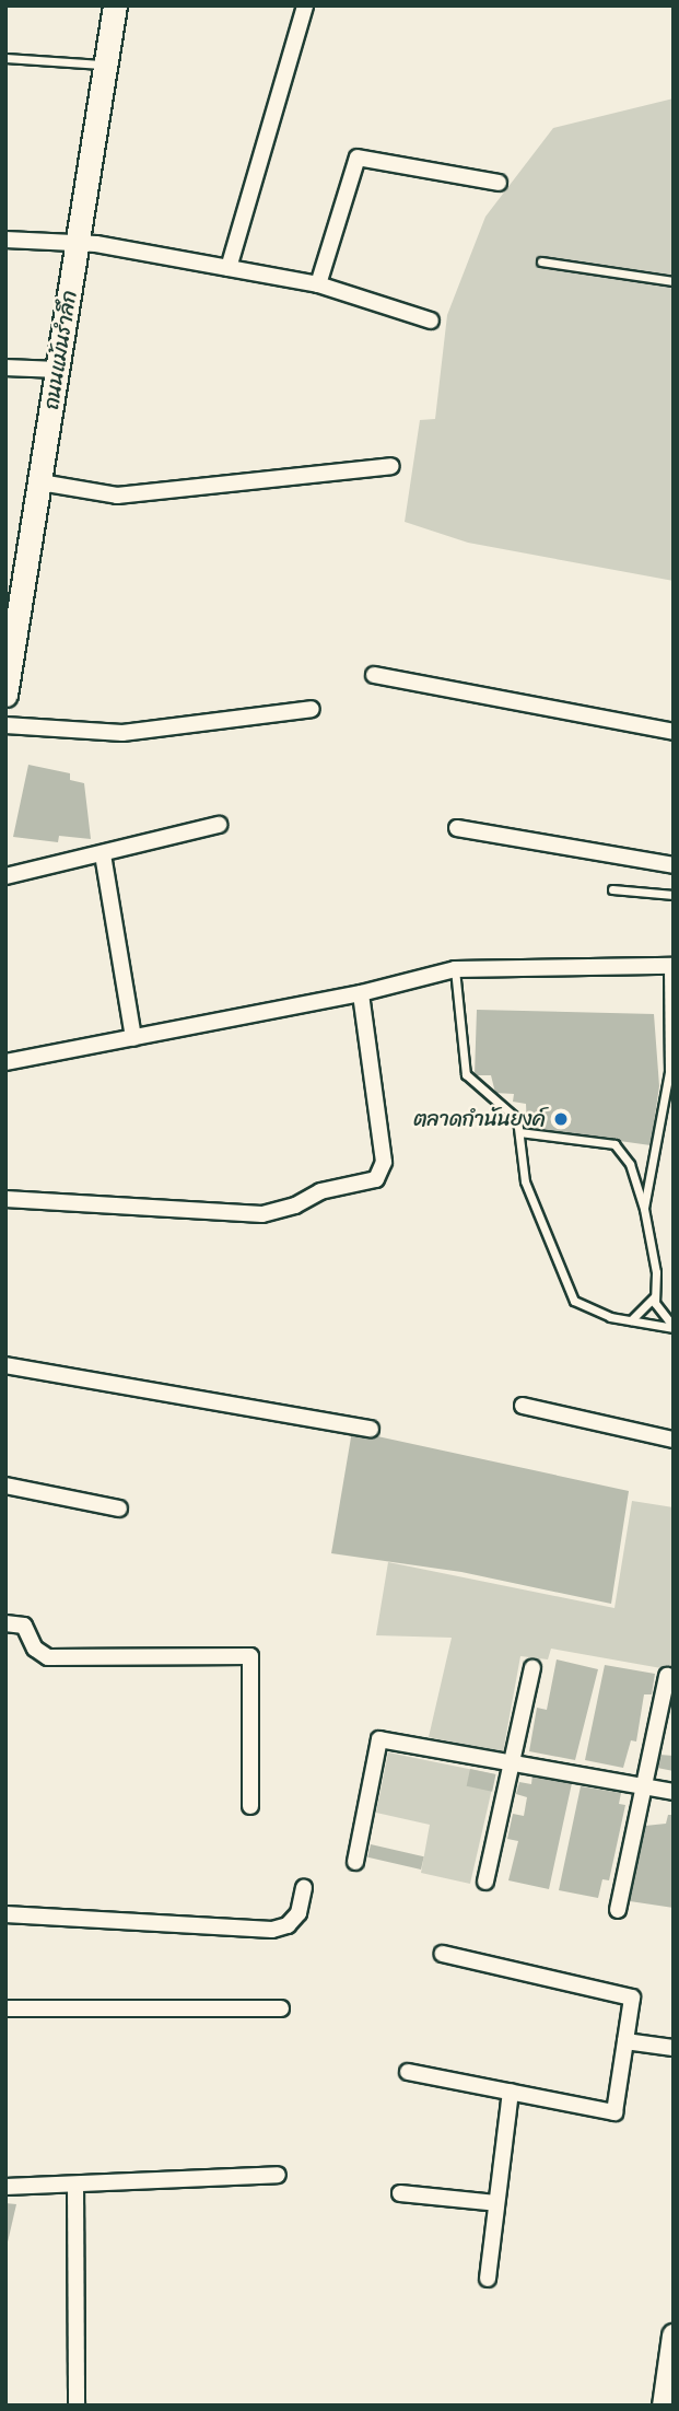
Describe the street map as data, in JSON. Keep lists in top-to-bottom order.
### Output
{
  "streets": {
    "street": ["ถนนแม้นรำลึก"]
  },
  "places": ["ตลาดกำนันยงค์"]
}
